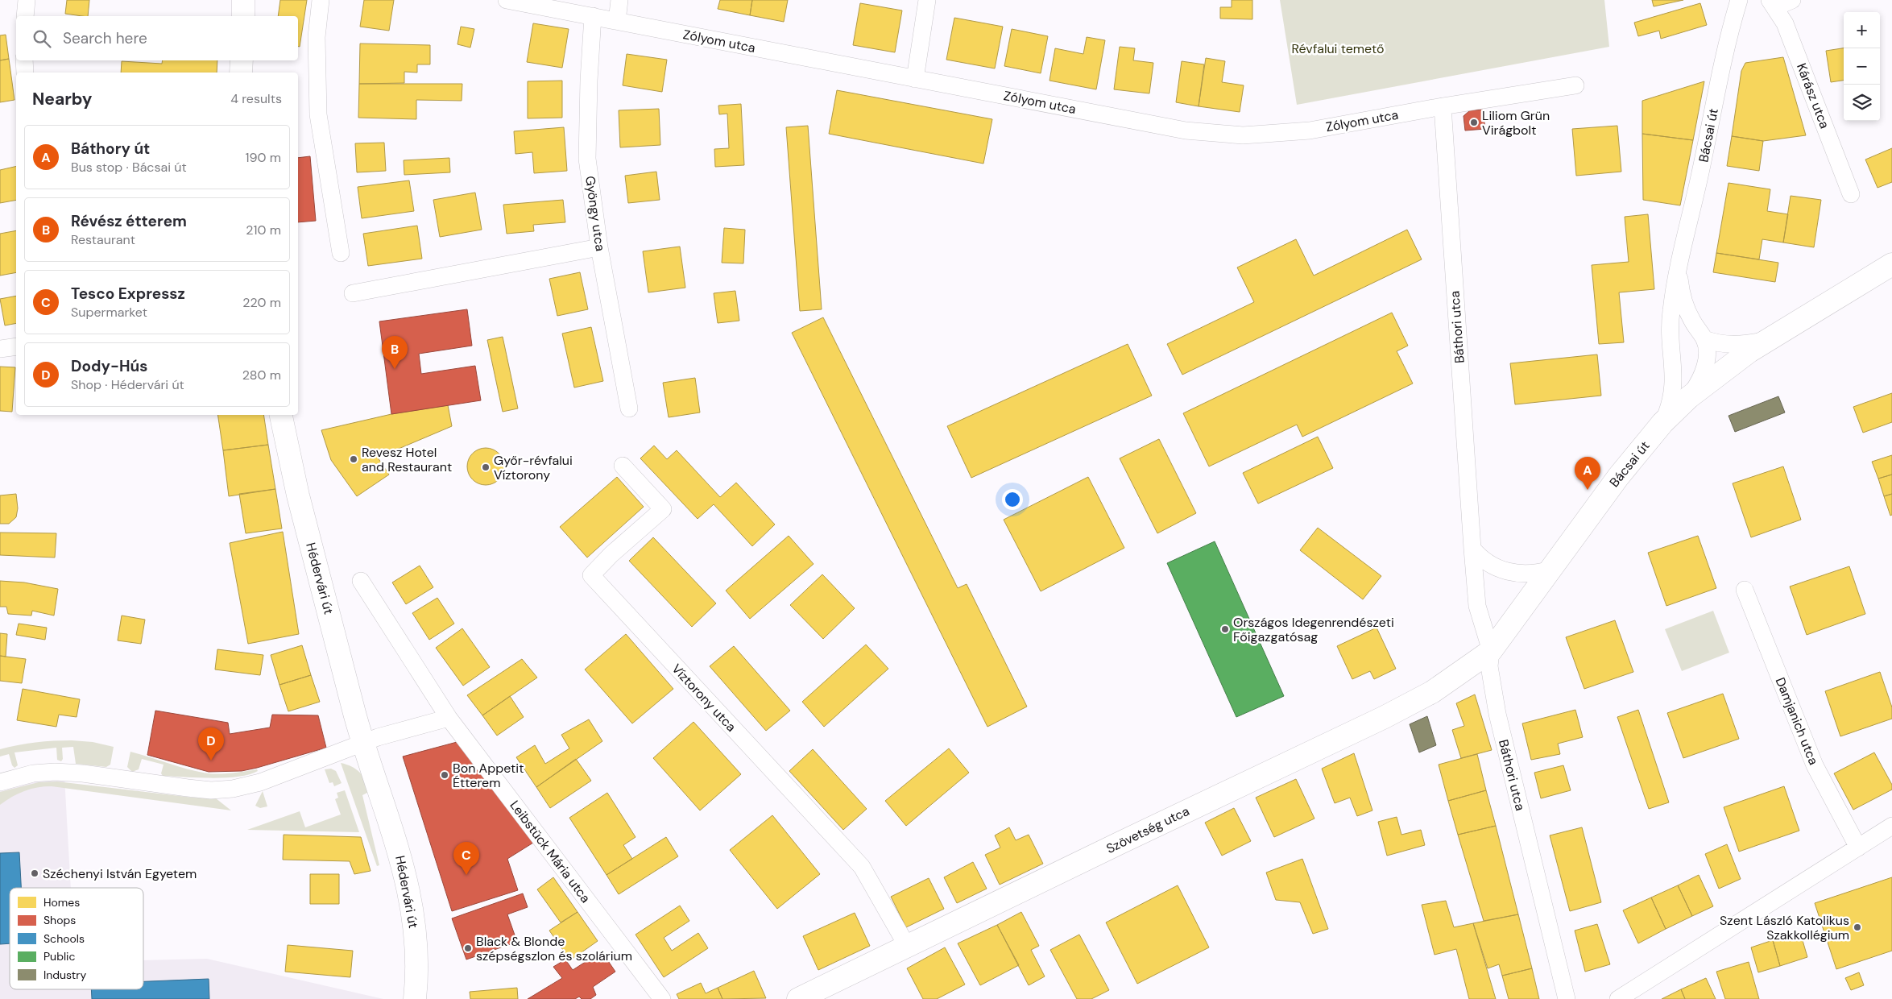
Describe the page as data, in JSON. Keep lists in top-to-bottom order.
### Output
{
  "streets": {
    "street": [
      "Zólyom utca",
      "Kárász utca",
      "Bácsai út",
      "Gyöngy utca",
      "Báthori utca",
      "Hédervári út",
      "Víztorony utca",
      "Damjanich utca",
      "Szövetség utca",
      "Leibstück Mária utca"
    ]
  },
  "crossings": [
    ["Zólyom utca", "Gyöngy utca"],
    ["Zólyom utca", "Báthori utca"],
    ["Bácsai út", "Báthori utca"],
    ["Bácsai út", "Szövetség utca"],
    ["Báthori utca", "Szövetség utca"],
    ["Víztorony utca", "Szövetség utca"]
  ],
  "parks": ["Révfalui temető"],
  "places": [
    "Liliom Grün Virágbolt",
    "Revesz Hotel and Restaurant",
    "Győr-révfalui Víztorony",
    "Országos Idegenrendészeti Főigazgatósag",
    "Bon Appetit Étterem",
    "Széchenyi István Egyetem",
    "Szent László Katolikus Szakkollégium",
    "Black & Blonde szépségszlon és szolárium"
  ],
  "legend": [
    "Homes",
    "Shops",
    "Schools",
    "Public",
    "Industry"
  ],
  "page": {
    "map_buttons": ["+", "−"],
    "search": "Search here",
    "heading": ["Nearby", "4 results"],
    "list": [
      {
        "mark": "A",
        "name": "Báthory út",
        "note": "Bus stop · Bácsai út",
        "value": "190 m"
      },
      {
        "mark": "B",
        "name": "Révész étterem",
        "note": "Restaurant",
        "value": "210 m"
      },
      {
        "mark": "C",
        "name": "Tesco Expressz",
        "note": "Supermarket",
        "value": "220 m"
      },
      {
        "mark": "D",
        "name": "Dody-Hús",
        "note": "Shop · Hédervári út",
        "value": "280 m"
      }
    ],
    "pins": [
      "B",
      "A",
      "D",
      "C"
    ]
  }
}
